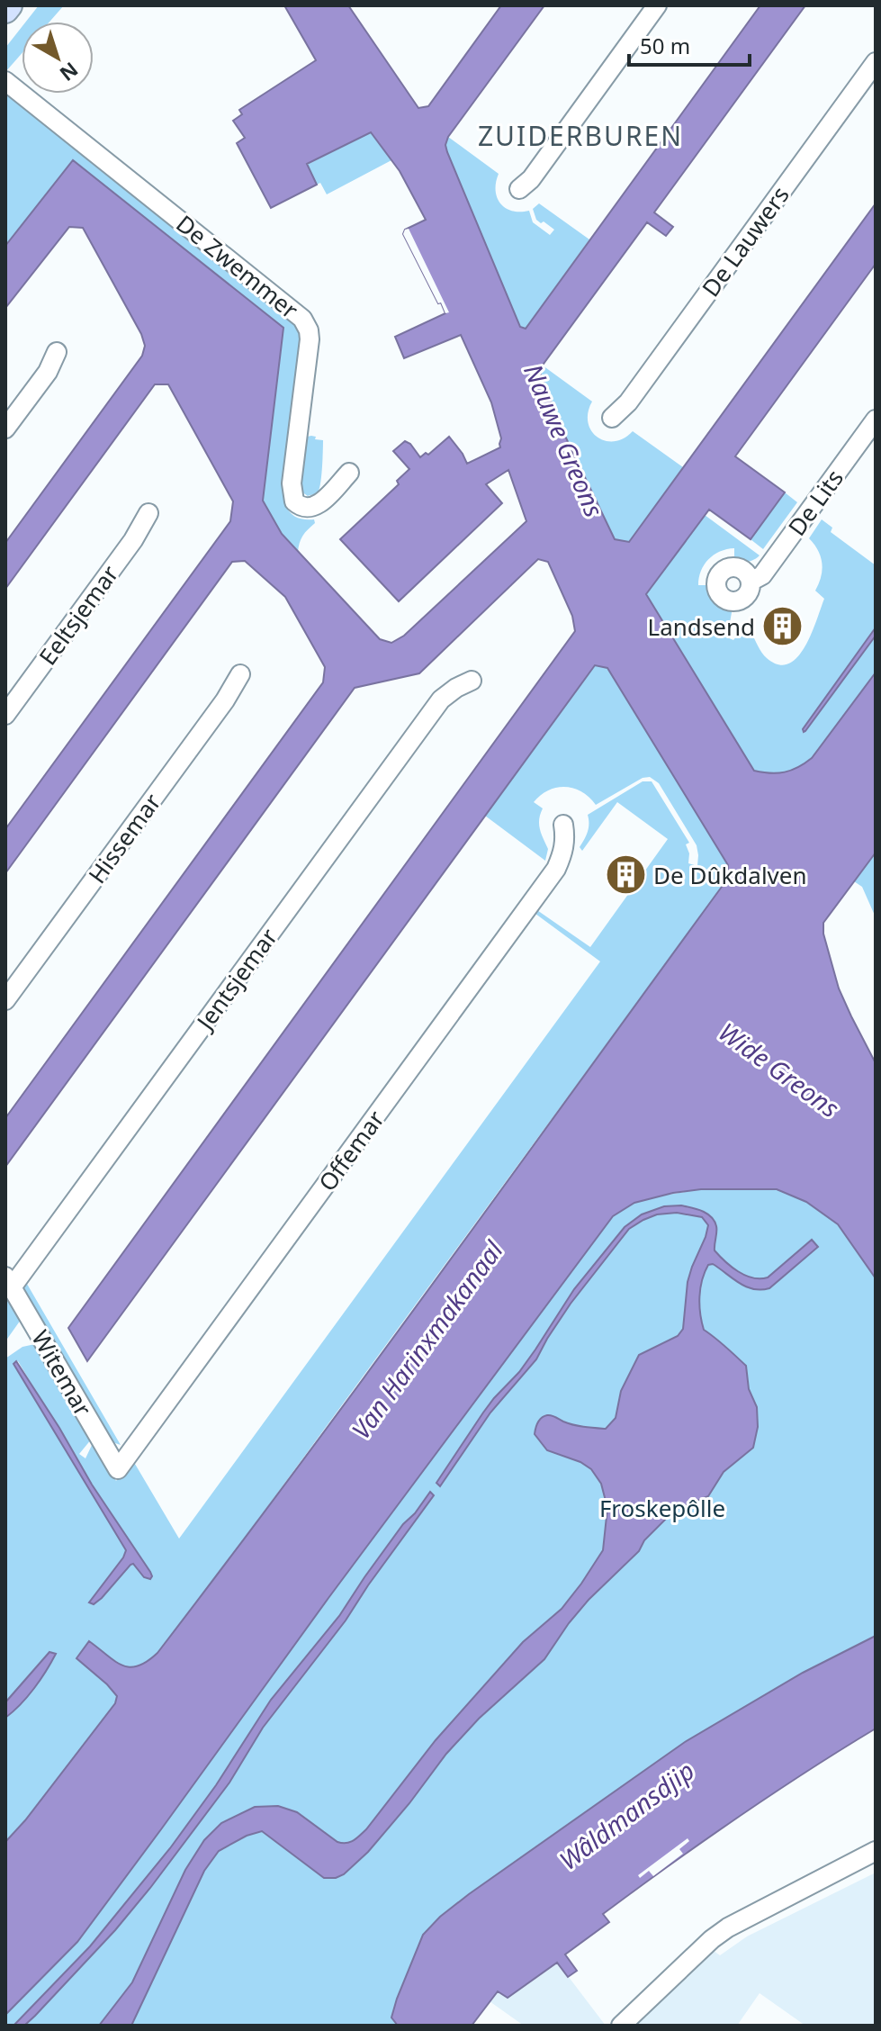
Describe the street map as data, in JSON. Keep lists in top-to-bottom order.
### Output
{
  "streets": {
    "street": [
      "De Lauwers",
      "De Zwemmer",
      "De Lits",
      "Eeltsjemar",
      "Hissemar",
      "Jentsjemar",
      "Offemar",
      "Witemar"
    ]
  },
  "crossings": [
    ["Jentsjemar", "Witemar"],
    ["Offemar", "Witemar"]
  ],
  "districts": ["ZUIDERBUREN"],
  "water": [
    "Nauwe Greons",
    "Wide Greons",
    "Van Harinxmakanaal",
    "Wâldmansdjip"
  ],
  "parks": ["Froskepôlle"],
  "places": {
    "building": ["Landsend", "De Dûkdalven"]
  },
  "scale_bar": "50 m",
  "north": "bottom right"
}
